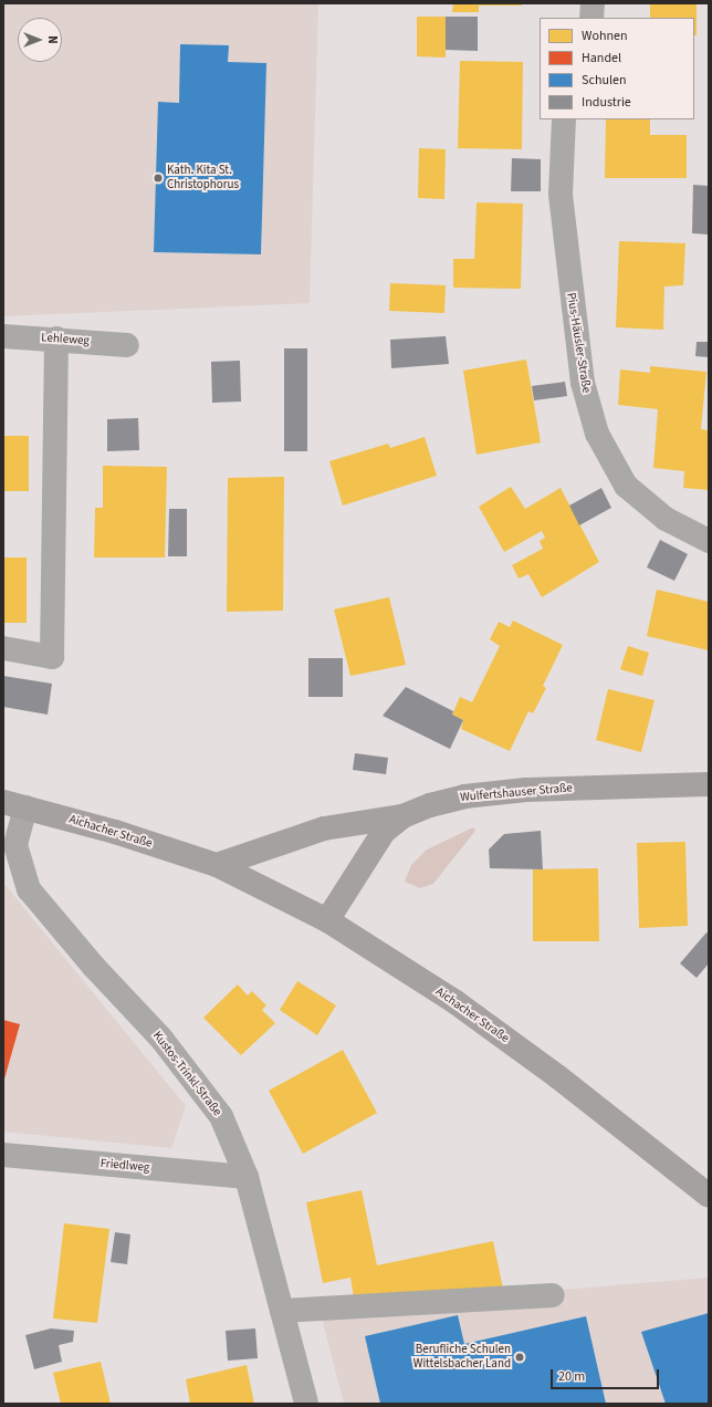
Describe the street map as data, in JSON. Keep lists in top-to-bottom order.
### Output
{
  "streets": {
    "main road": ["Wulfertshauser Straße", "Aichacher Straße"],
    "street": [
      "Lehleweg",
      "Pius-Häusler-Straße",
      "Kustos-Trinkl-Straße",
      "Friedlweg"
    ]
  },
  "crossings": [
    ["Wulfertshauser Straße", "Aichacher Straße"],
    ["Aichacher Straße", "Kustos-Trinkl-Straße"],
    ["Kustos-Trinkl-Straße", "Friedlweg"]
  ],
  "places": ["Kath. Kita St. Christophorus", "Berufliche Schulen Wittelsbacher Land"],
  "legend": [
    "Wohnen",
    "Handel",
    "Schulen",
    "Industrie"
  ],
  "scale_bar": "20 m",
  "north": "right"
}
